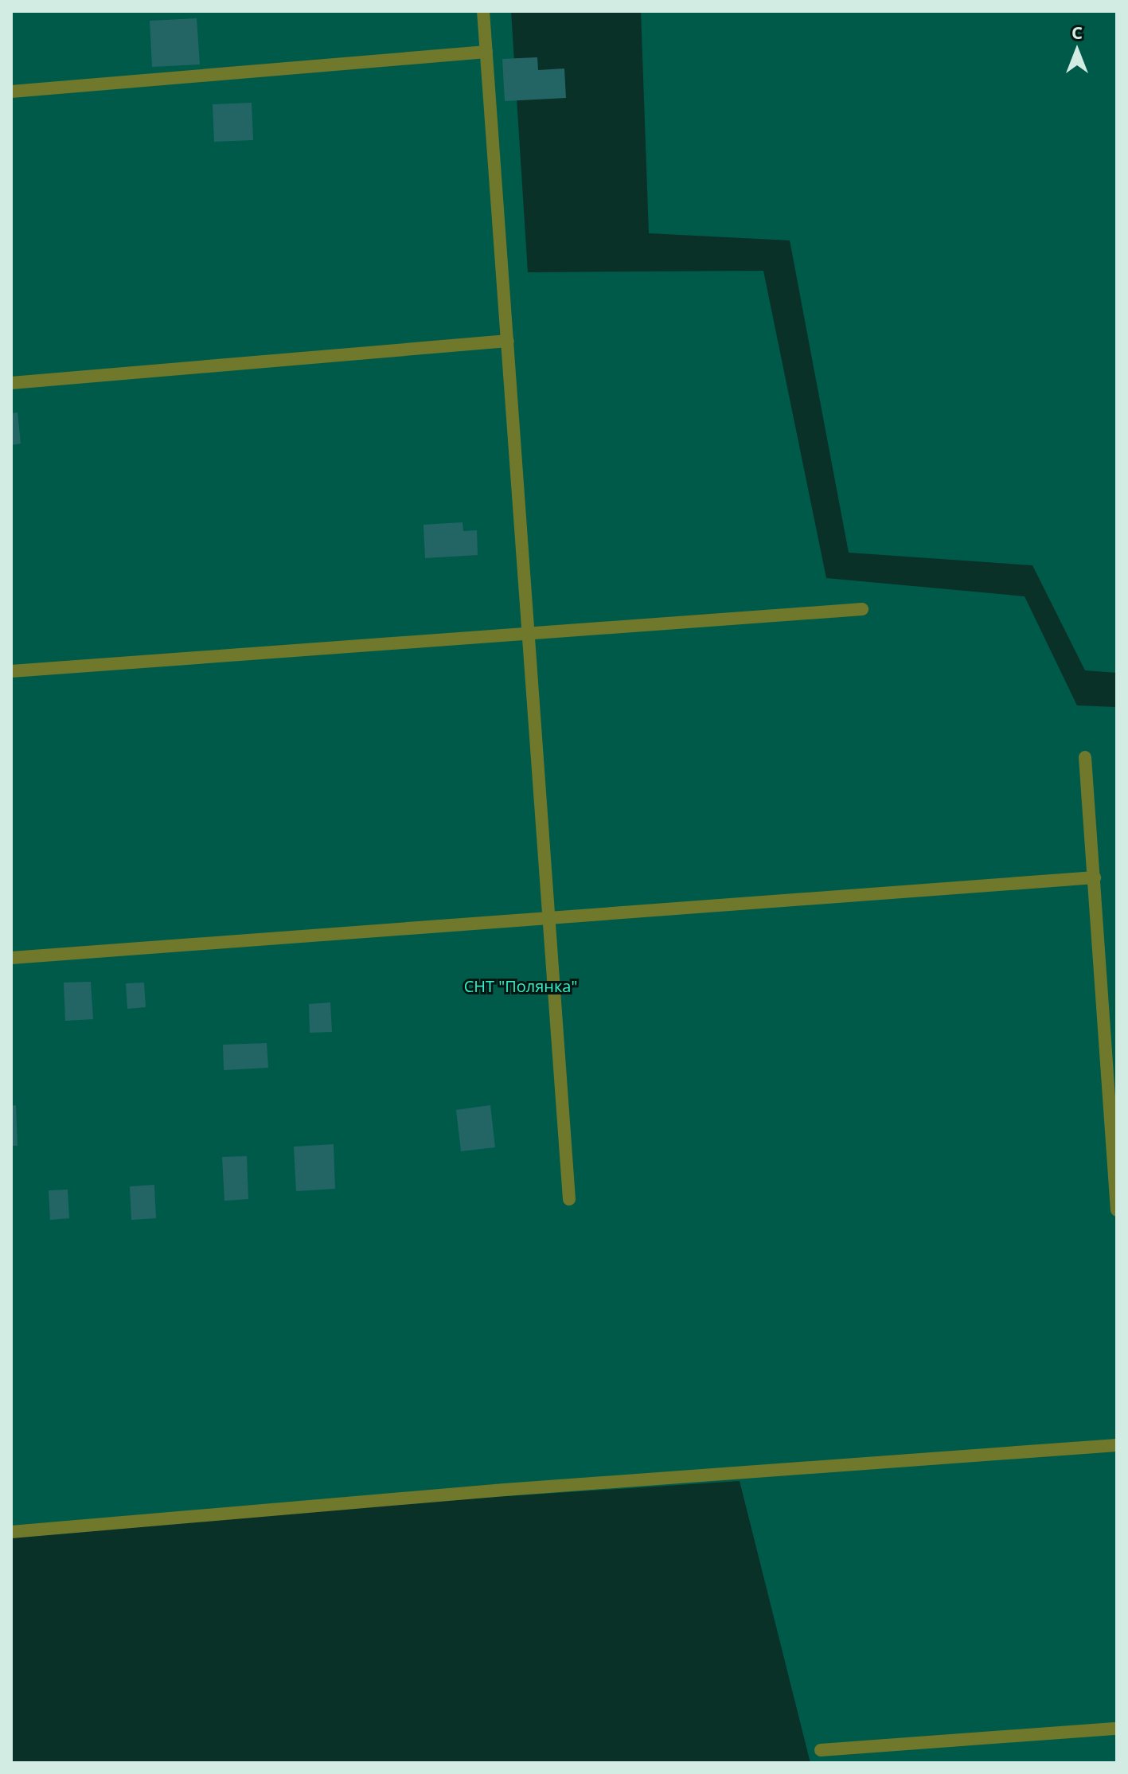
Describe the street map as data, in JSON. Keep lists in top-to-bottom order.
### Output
{
  "parks": ["СНТ \"Полянка\""],
  "north": "top"
}
